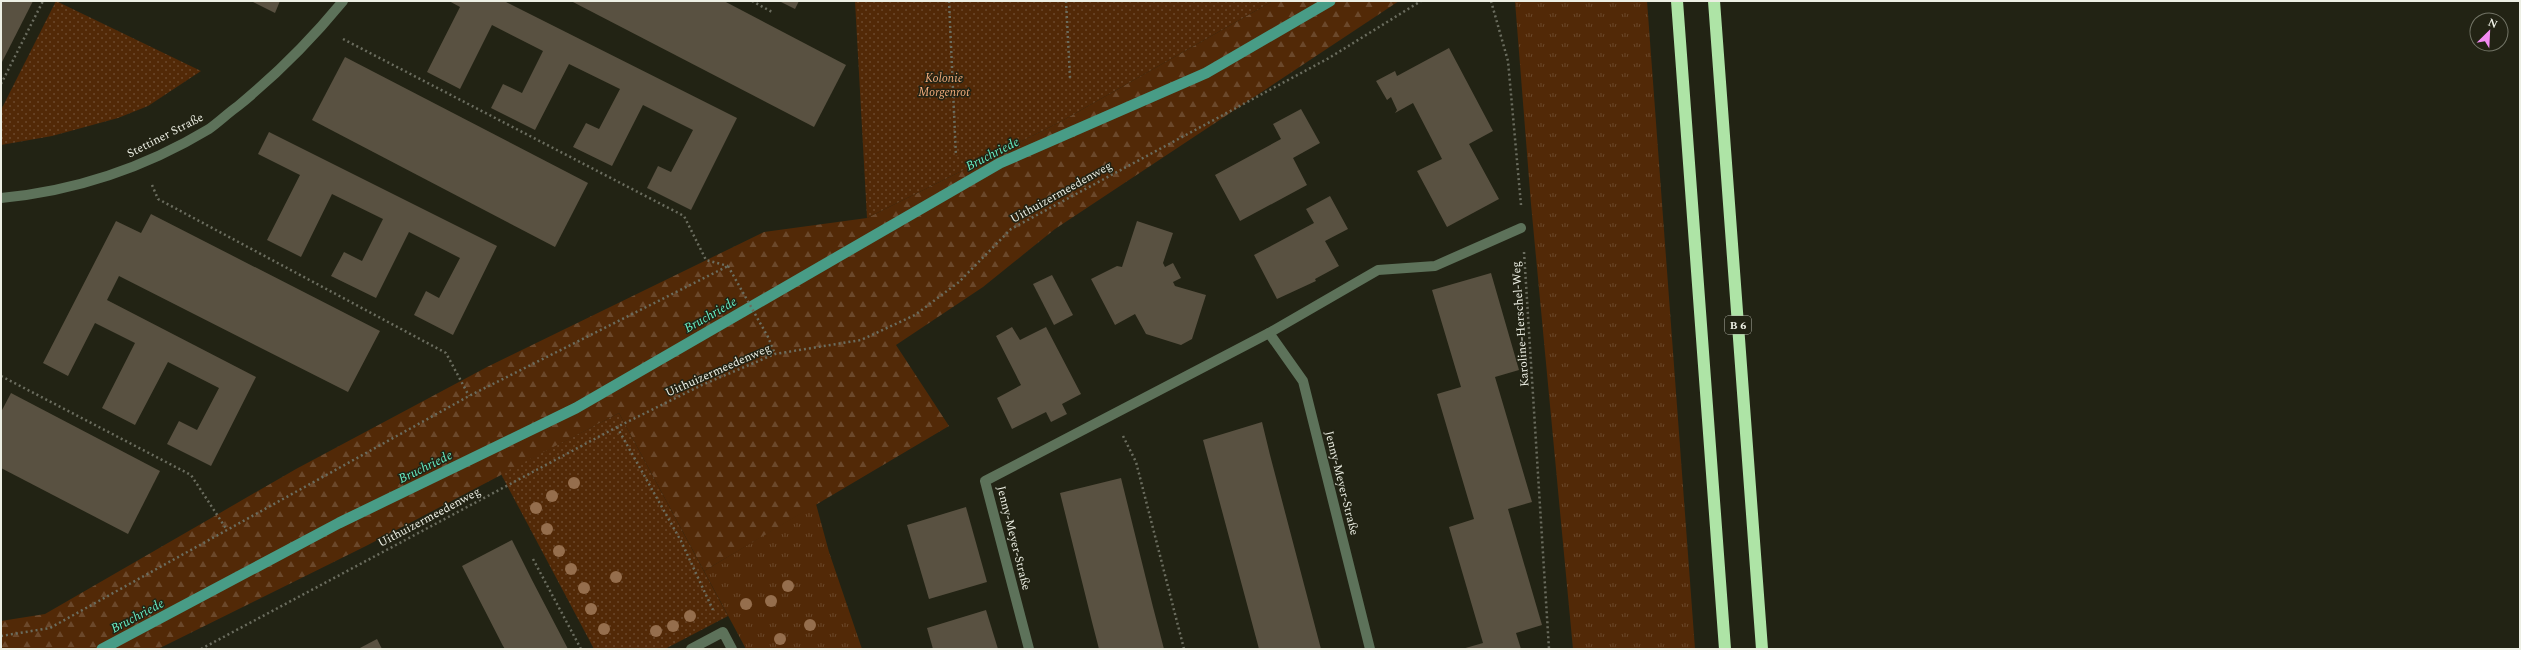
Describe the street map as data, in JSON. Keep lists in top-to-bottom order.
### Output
{
  "streets": {
    "highway": ["B 6"],
    "street": ["Stettiner Straße", "Jenny-Meyer-Straße"],
    "path": ["Uithuizermeedenweg", "Karoline-Herschel-Weg"]
  },
  "crossings": [
    ["Karoline-Herschel-Weg", "Jenny-Meyer-Straße"]
  ],
  "water": ["Bruchriede"],
  "parks": ["Kolonie Morgenrot"],
  "north": "top right"
}
